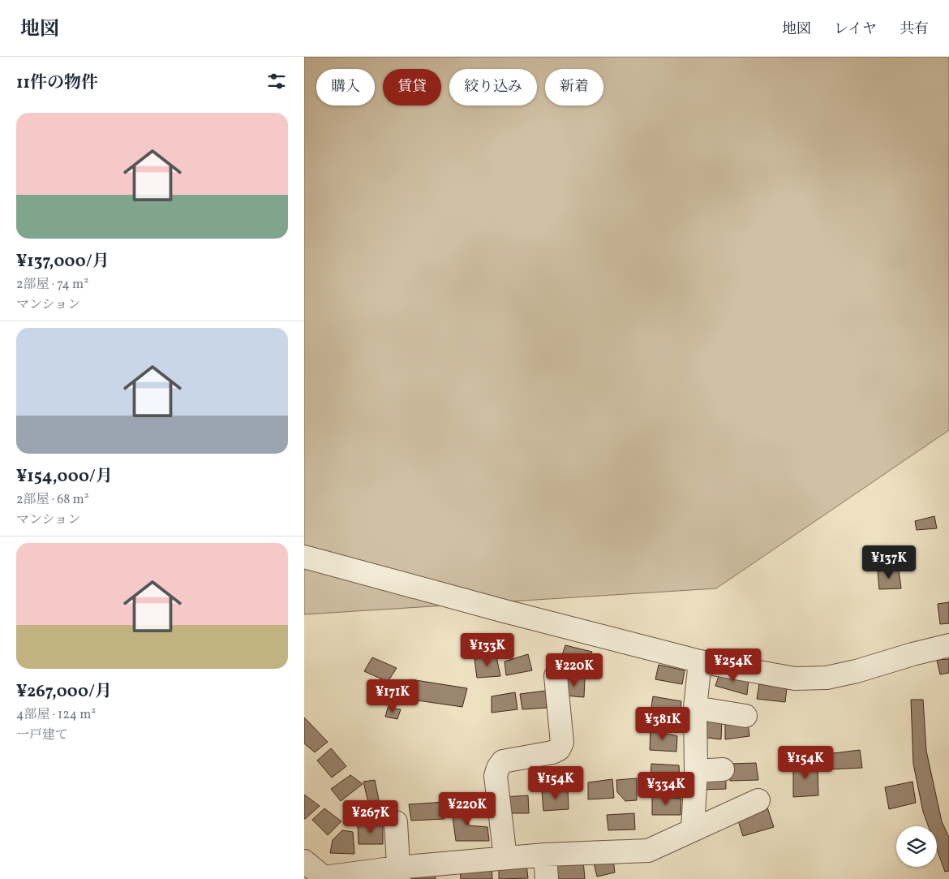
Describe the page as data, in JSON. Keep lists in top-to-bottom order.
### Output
{
  "page": {
    "header": "地図",
    "nav": ["地図", "レイヤ", "共有"],
    "heading": "11件の物件",
    "chip": [
      "購入",
      "賃貸",
      "絞り込み",
      "新着"
    ],
    "list": [
      {
        "name": "¥137,000/月",
        "note": "2部屋 · 74 m² · マンション"
      },
      {
        "name": "¥154,000/月",
        "note": "2部屋 · 68 m² · マンション"
      },
      {
        "name": "¥267,000/月",
        "note": "4部屋 · 124 m² · 一戸建て"
      }
    ],
    "price": [
      "¥137K",
      "¥133K",
      "¥254K",
      "¥220K",
      "¥171K",
      "¥381K",
      "¥154K",
      "¥154K",
      "¥334K",
      "¥220K",
      "¥267K"
    ]
  }
}
